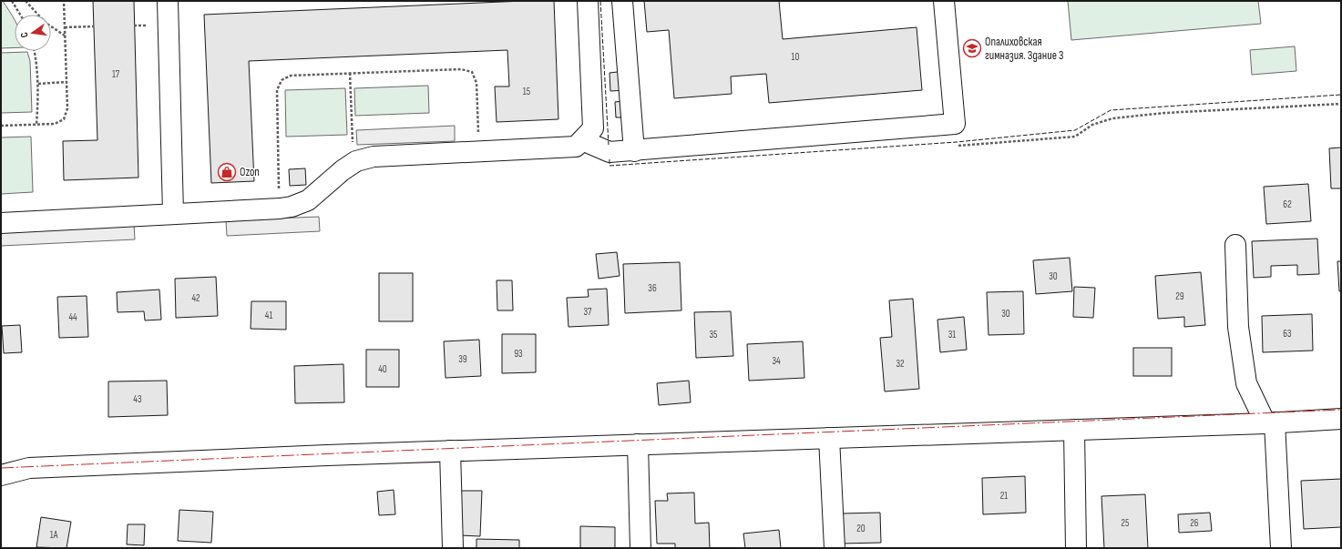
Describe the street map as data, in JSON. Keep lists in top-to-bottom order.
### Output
{
  "places": {
    "school or university": ["Опалиховская гимназия. Здание 3"],
    "shop": ["Ozon"]
  },
  "house_numbers": [
    "10",
    "17",
    "15",
    "62",
    "30",
    "36",
    "29",
    "42",
    "37",
    "30",
    "41",
    "44",
    "63",
    "35",
    "31",
    "93",
    "39",
    "34",
    "32",
    "40",
    "43",
    "21",
    "25",
    "26",
    "20",
    "1А"
  ],
  "north": "left"
}
